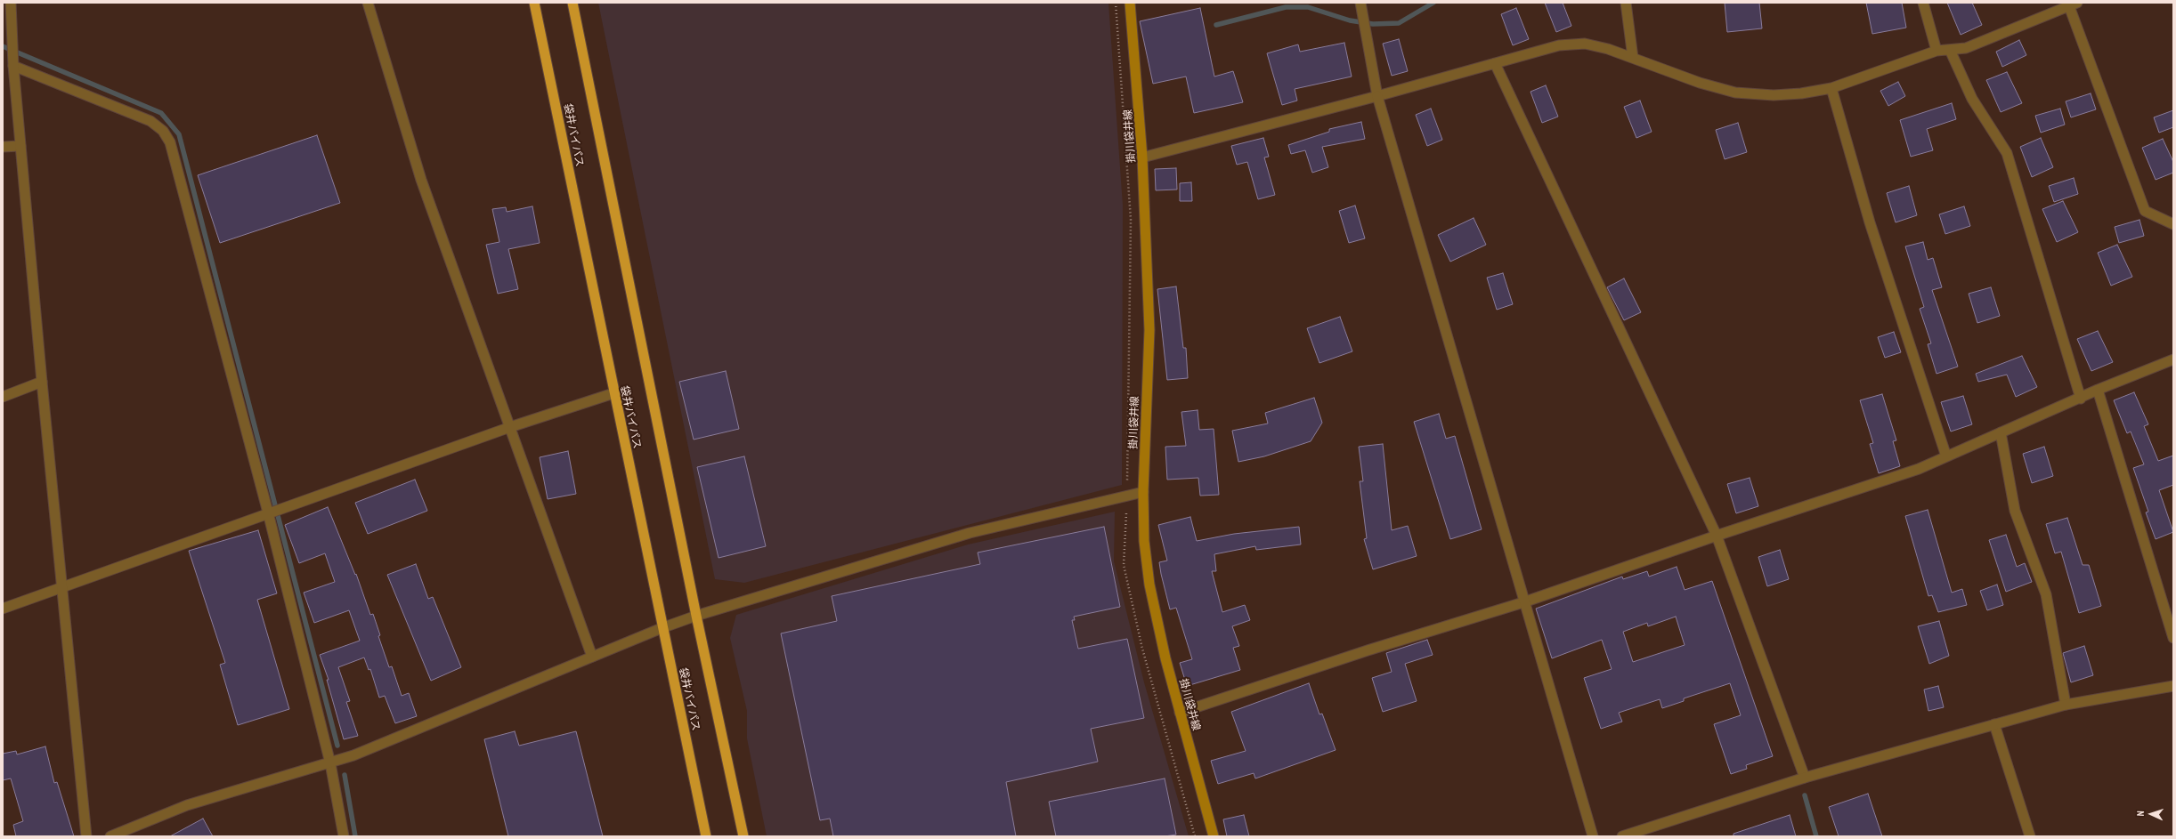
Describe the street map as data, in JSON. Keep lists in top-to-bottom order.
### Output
{
  "streets": {
    "highway": ["袋井バイパス"],
    "main road": ["掛川袋井線"]
  },
  "north": "left"
}
